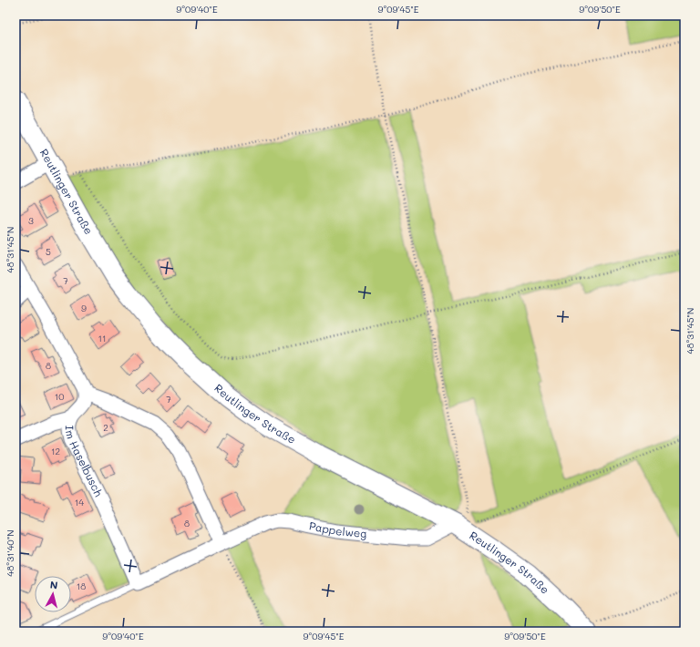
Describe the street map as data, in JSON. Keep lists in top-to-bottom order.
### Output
{
  "streets": {
    "street": ["Reutlinger Straße", "Im Haselbusch", "Pappelweg"]
  },
  "crossings": [
    ["Reutlinger Straße", "Pappelweg"],
    ["Im Haselbusch", "Pappelweg"]
  ],
  "house_numbers": [
    "3",
    "5",
    "7",
    "9",
    "11",
    "8",
    "10",
    "7",
    "2",
    "12",
    "14",
    "8",
    "18"
  ],
  "north": "top",
  "coordinates": [
    "9°09'40\"E",
    "9°09'45\"E",
    "9°09'50\"E",
    "48°31'45\"N",
    "48°31'40\"N"
  ]
}
